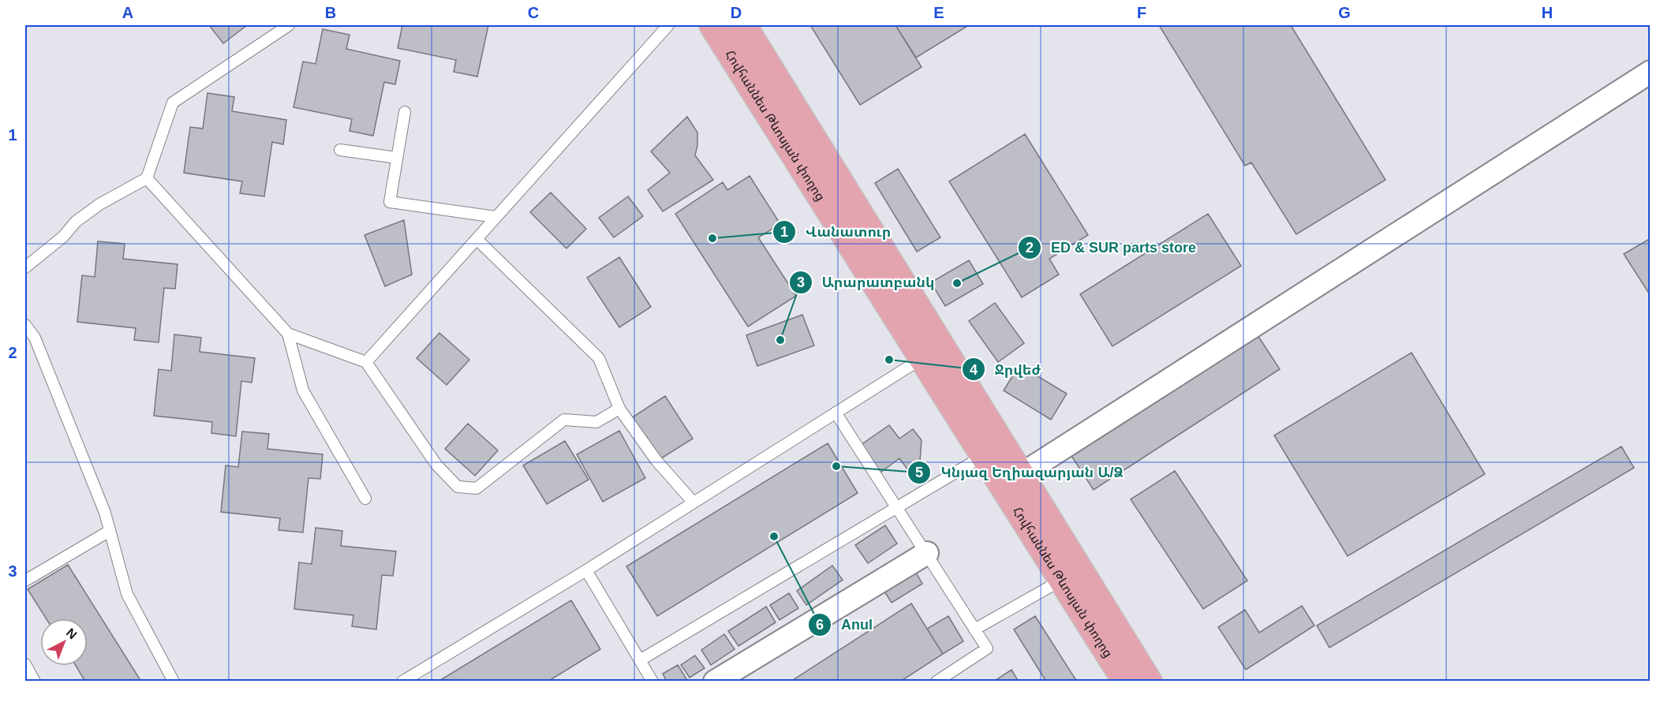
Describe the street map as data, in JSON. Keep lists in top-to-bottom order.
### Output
{
  "streets": {
    "main road": ["Հովհաննես Թևոսյան փողոց"]
  },
  "places": [
    "Վանատուր",
    "ED & SUR parts store",
    "Արարատբանկ",
    "Ջրվեժ",
    "Կնյազ Եղիազարյան Ա/Ձ",
    "Anul"
  ],
  "north": "top right",
  "grid": {
    "columns": [
      "A",
      "B",
      "C",
      "D",
      "E",
      "F",
      "G",
      "H"
    ],
    "rows": ["1", "2", "3"]
  }
}
